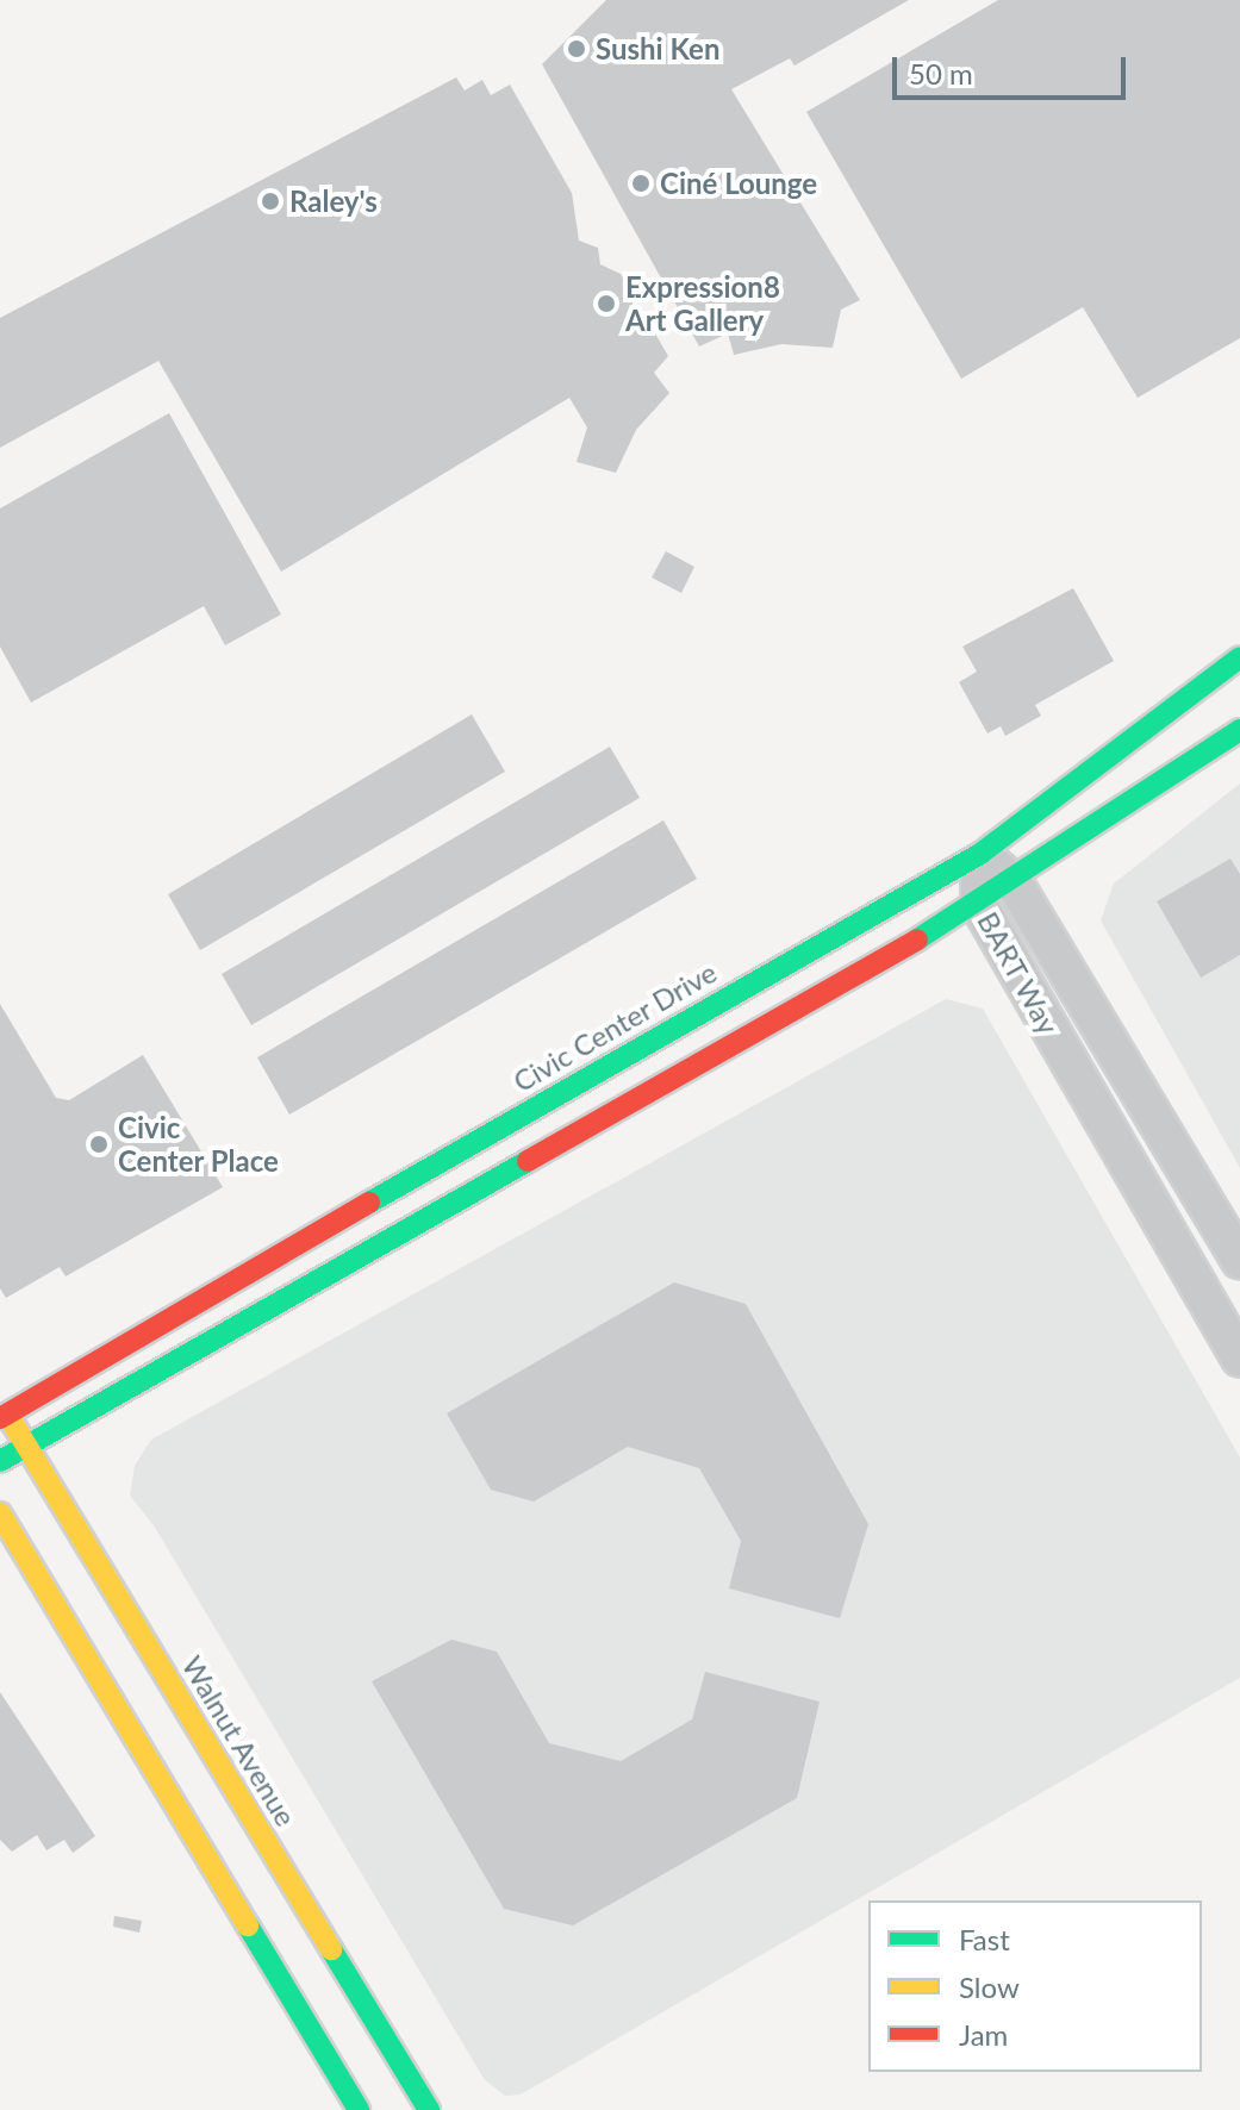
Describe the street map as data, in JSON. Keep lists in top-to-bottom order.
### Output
{
  "streets": {
    "main road": ["Civic Center Drive", "Walnut Avenue"],
    "street": ["BART Way"]
  },
  "crossings": [
    ["BART Way", "Civic Center Drive"],
    ["Civic Center Drive", "Walnut Avenue"]
  ],
  "places": [
    "Sushi Ken",
    "Ciné Lounge",
    "Raley's",
    "Expression8 Art Gallery",
    "Civic Center Place"
  ],
  "legend": ["Fast", "Slow", "Jam"],
  "scale_bar": "50 m"
}
